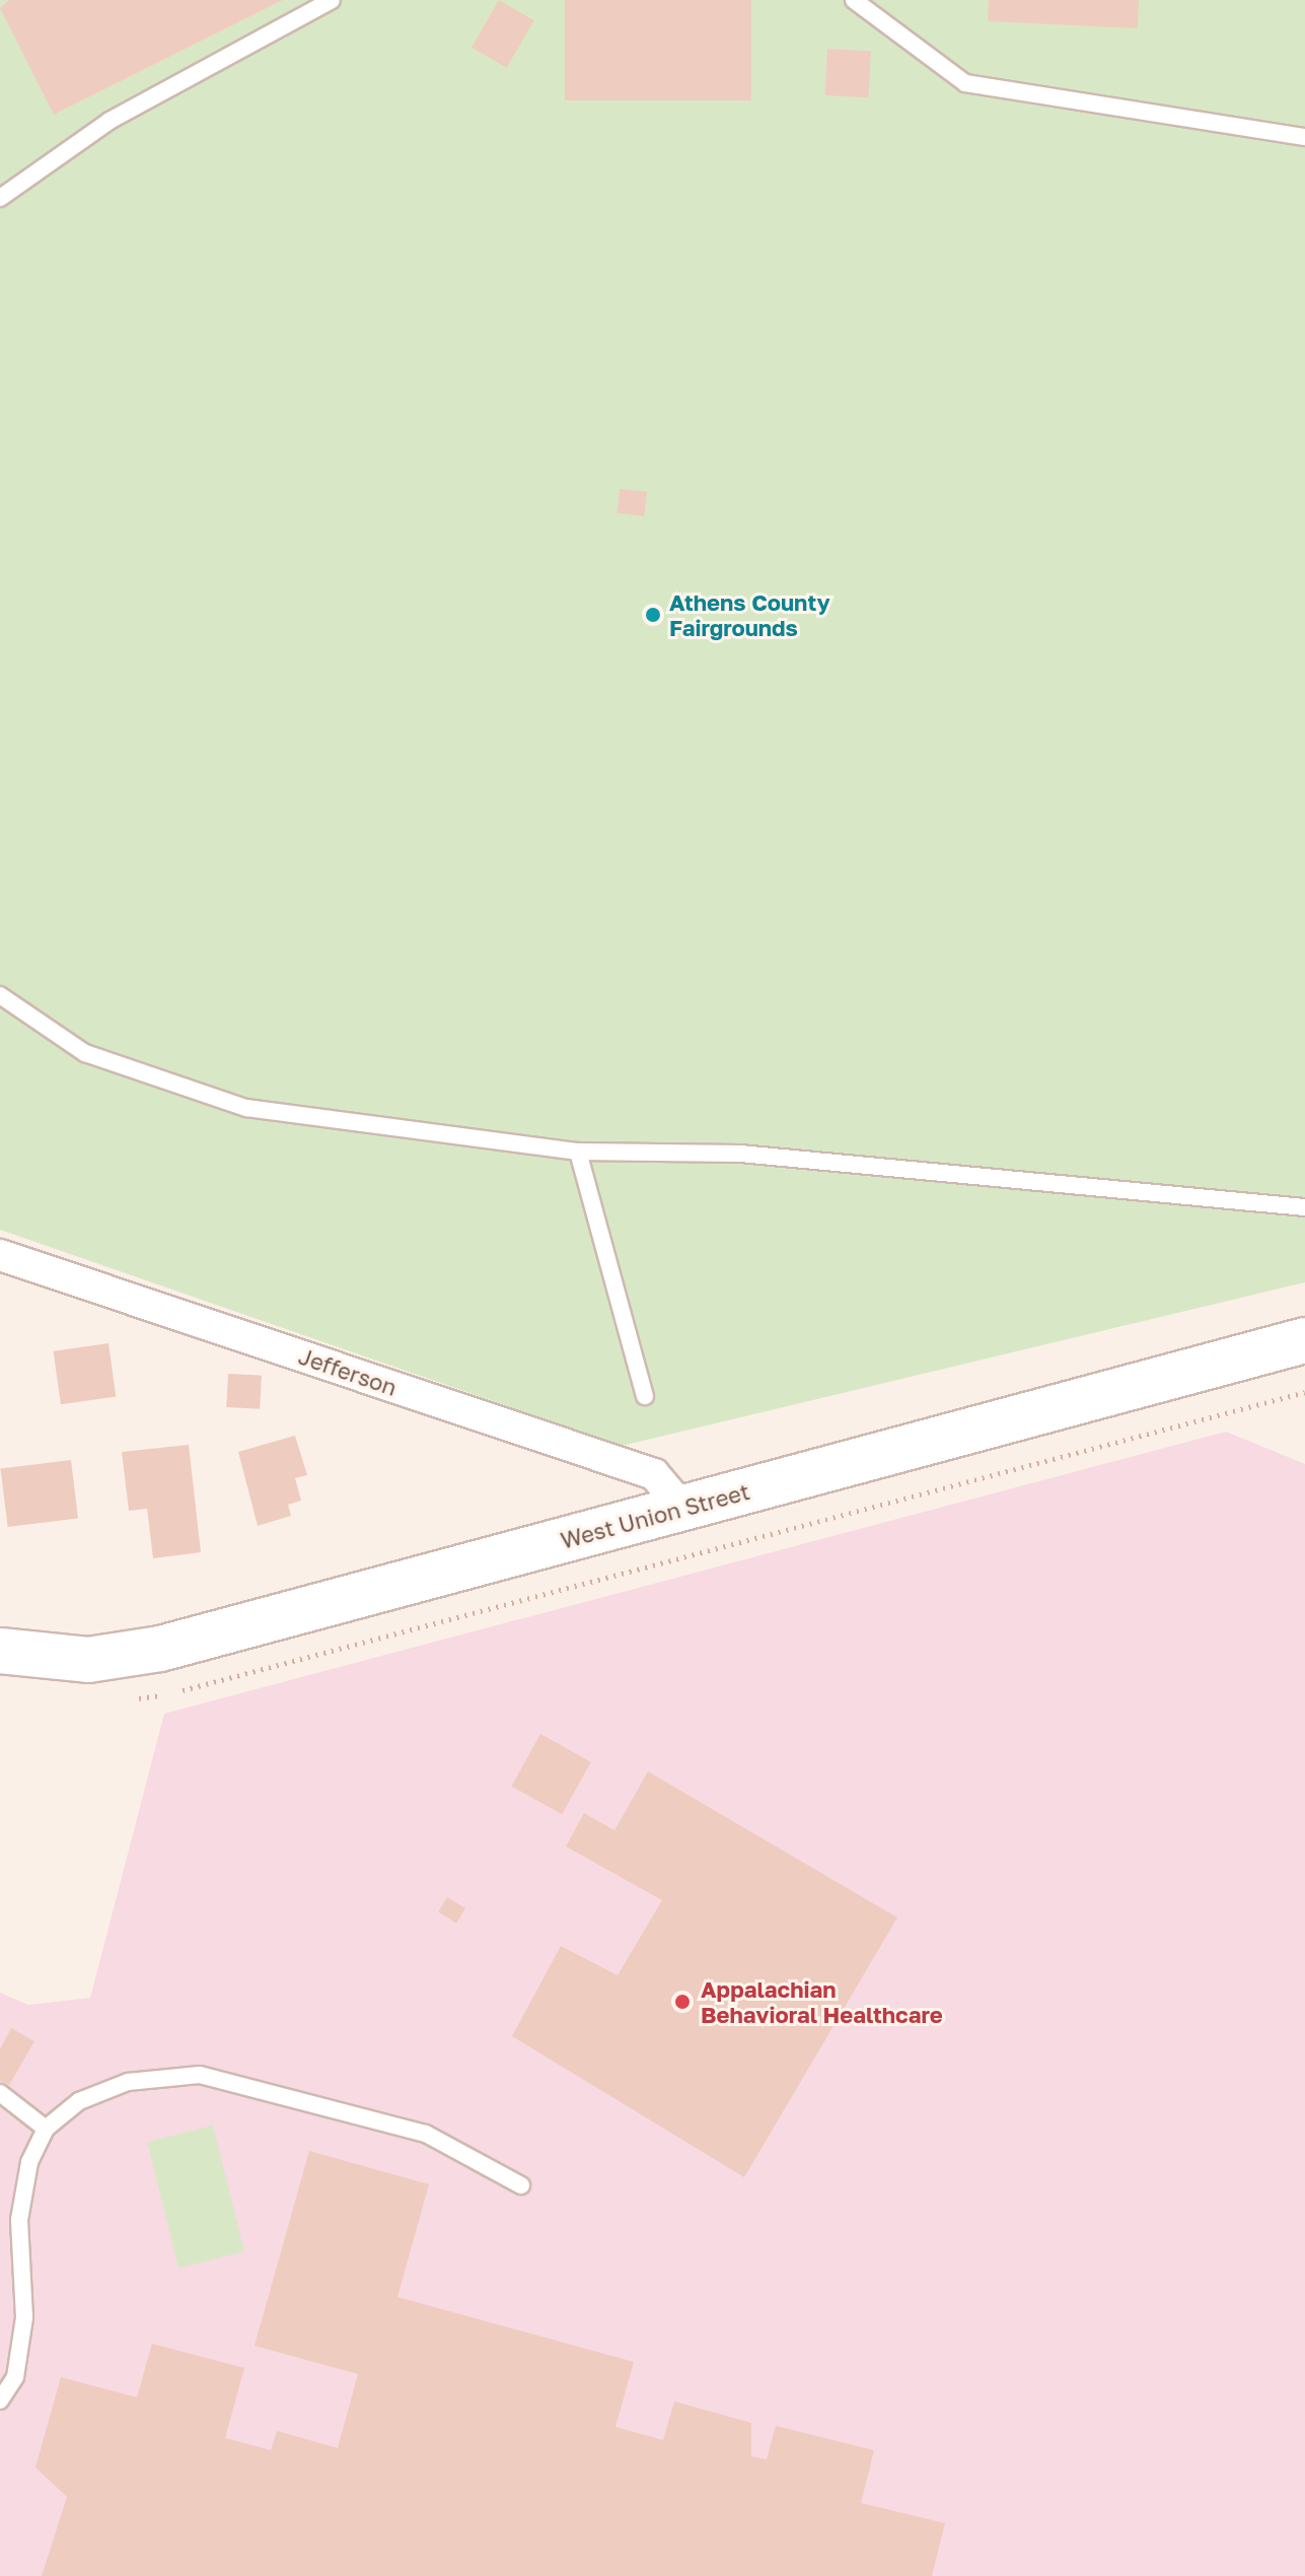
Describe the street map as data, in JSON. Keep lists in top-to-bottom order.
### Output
{
  "streets": {
    "main road": ["West Union Street"],
    "street": ["Jefferson"]
  },
  "crossings": [
    ["Jefferson", "West Union Street"]
  ],
  "places": ["Athens County Fairgrounds", "Appalachian Behavioral Healthcare"]
}
